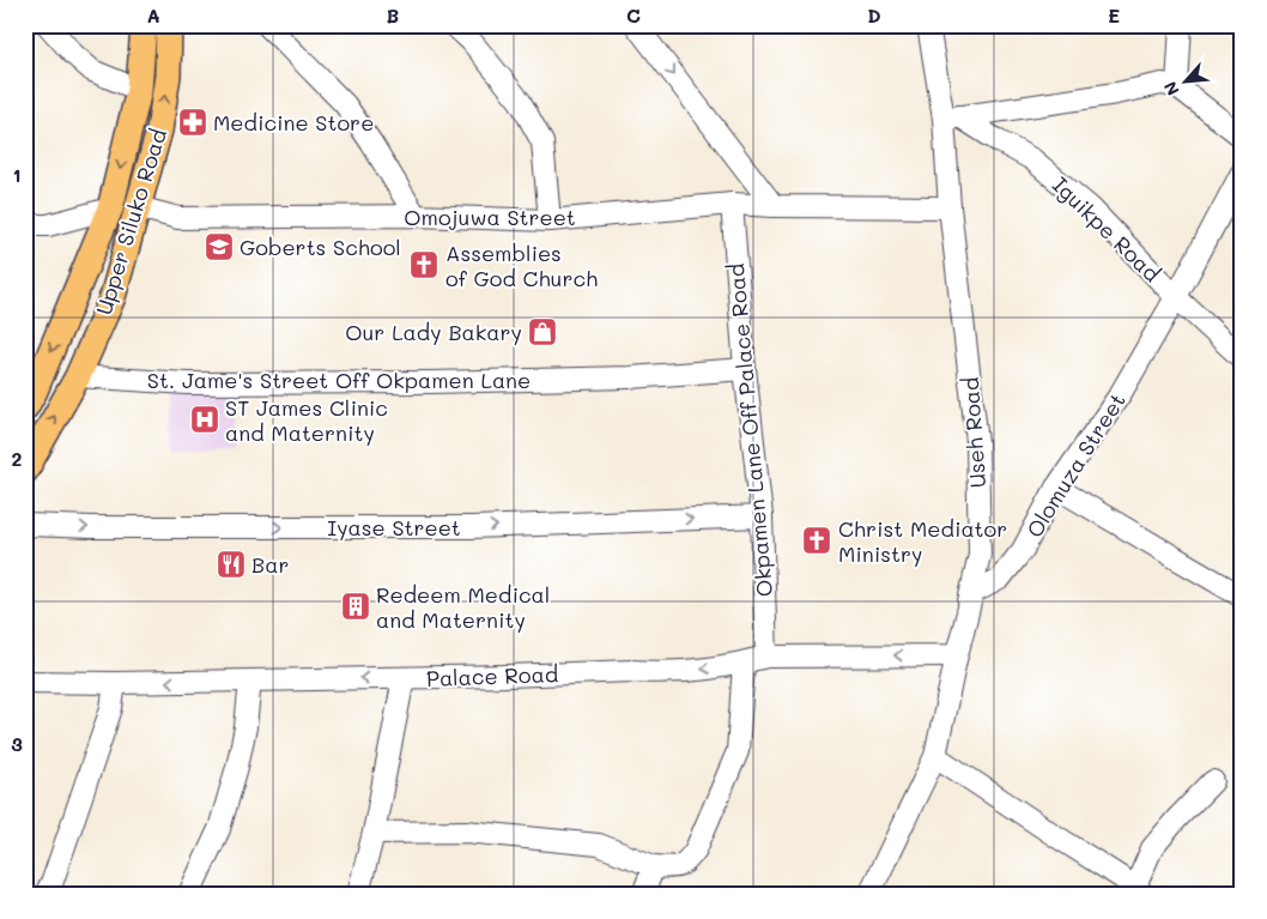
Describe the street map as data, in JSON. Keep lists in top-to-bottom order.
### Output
{
  "streets": {
    "main road": ["Upper Siluko Road"],
    "street": [
      "Omojuwa Street",
      "Iguikpe Road",
      "St. Jame's Street Off Okpamen Lane",
      "Okpamen Lane Off Palace Road",
      "Useh Road",
      "Olomuza Street",
      "Iyase Street",
      "Palace Road"
    ]
  },
  "crossings": [
    ["Omojuwa Street", "Upper Siluko Road"],
    ["Omojuwa Street", "Okpamen Lane Off Palace Road"],
    ["Omojuwa Street", "Useh Road"],
    ["Upper Siluko Road", "St. Jame's Street Off Okpamen Lane"],
    ["Iguikpe Road", "Useh Road"],
    ["Iguikpe Road", "Olomuza Street"],
    ["St. Jame's Street Off Okpamen Lane", "Okpamen Lane Off Palace Road"],
    ["Okpamen Lane Off Palace Road", "Iyase Street"],
    ["Okpamen Lane Off Palace Road", "Palace Road"],
    ["Useh Road", "Olomuza Street"],
    ["Useh Road", "Palace Road"],
    ["Olomuza Street", "Palace Road"]
  ],
  "one_way": ["Iyase Street"],
  "places": {
    "pharmacy": ["Medicine Store"],
    "school or university": ["Goberts School"],
    "church": ["Assemblies of God Church", "Christ Mediator Ministry"],
    "shop": ["Our Lady Bakary"],
    "hospital": ["ST James Clinic and Maternity"],
    "restaurant": ["Bar"],
    "building": ["Redeem Medical and Maternity"]
  },
  "north": "bottom left",
  "grid": {
    "columns": [
      "A",
      "B",
      "C",
      "D",
      "E"
    ],
    "rows": ["1", "2", "3"]
  }
}
